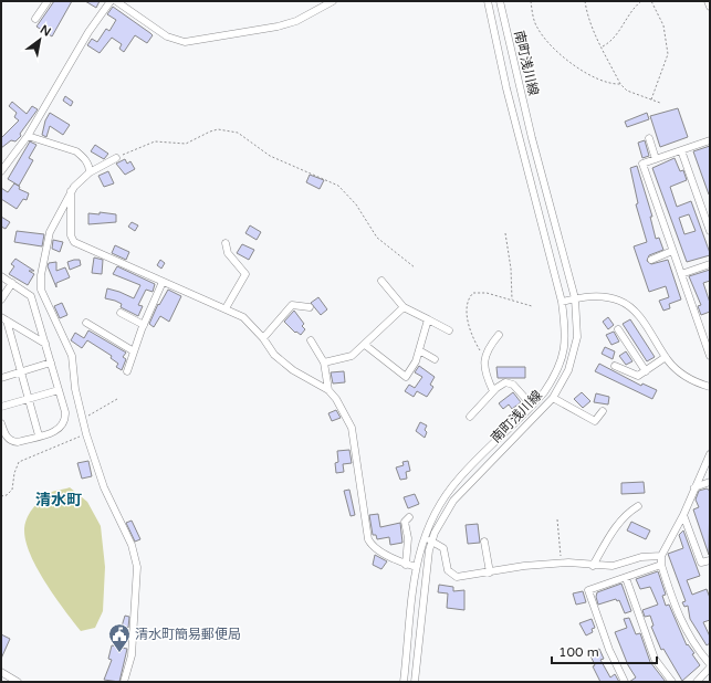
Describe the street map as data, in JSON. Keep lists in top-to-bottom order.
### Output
{
  "streets": {
    "street": ["南町浅川線"]
  },
  "districts": ["清水町"],
  "places": {
    "public building": ["清水町簡易郵便局"]
  },
  "scale_bar": "100 m",
  "north": "top right"
}
